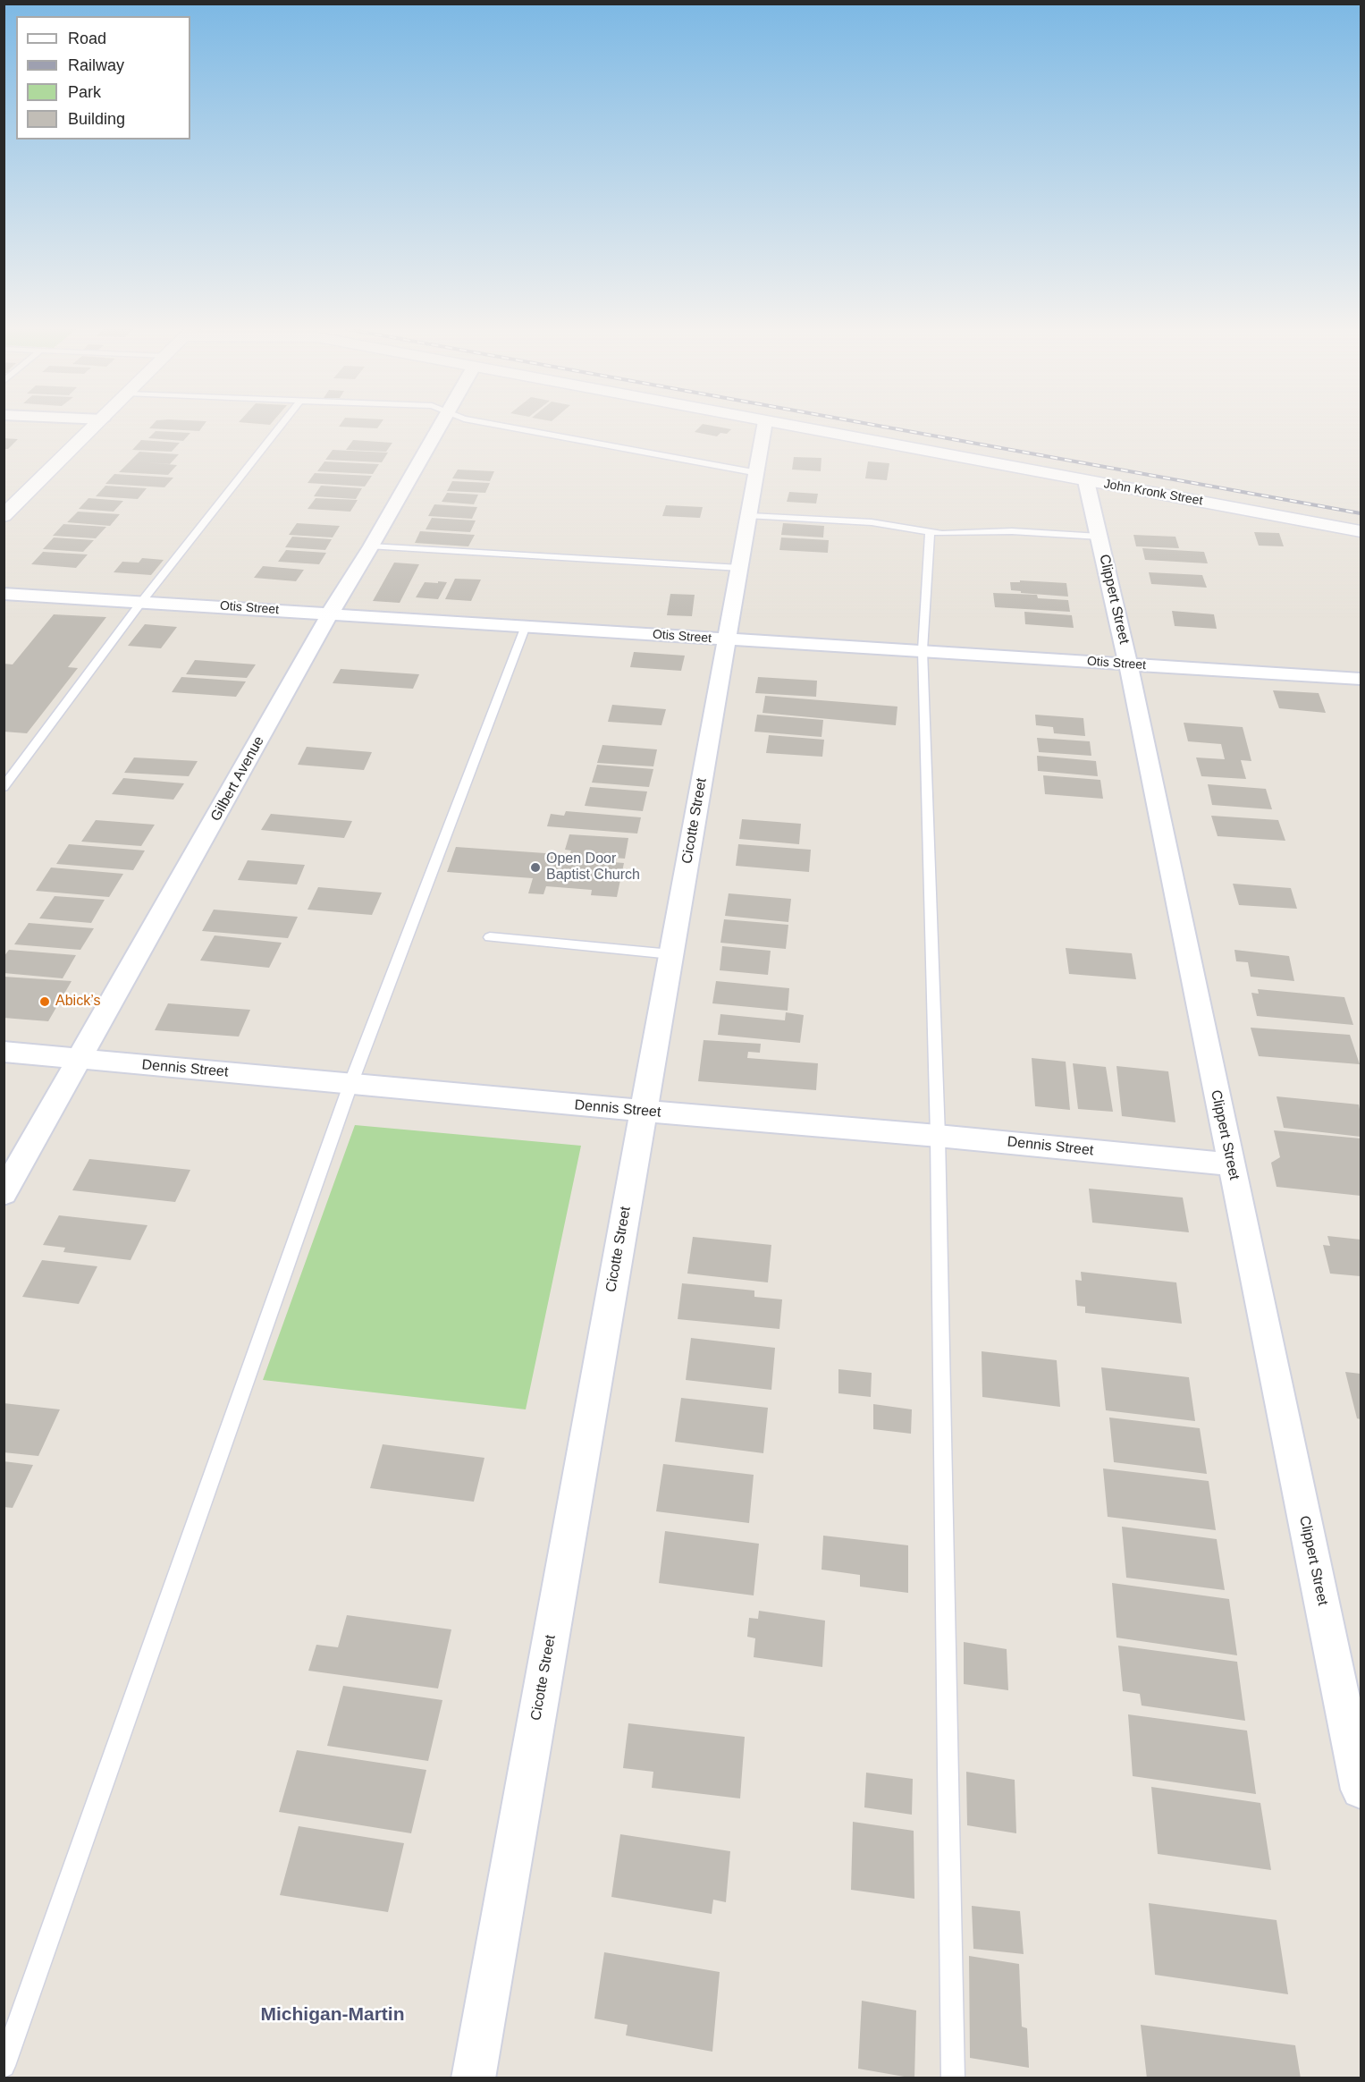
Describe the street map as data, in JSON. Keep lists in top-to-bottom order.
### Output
{
  "streets": {
    "street": [
      "John Kronk Street",
      "Clippert Street",
      "Otis Street",
      "Gilbert Avenue",
      "Cicotte Street",
      "Dennis Street"
    ]
  },
  "crossings": [
    ["John Kronk Street", "Clippert Street"],
    ["Clippert Street", "Otis Street"],
    ["Clippert Street", "Dennis Street"],
    ["Otis Street", "Gilbert Avenue"],
    ["Otis Street", "Cicotte Street"],
    ["Gilbert Avenue", "Dennis Street"],
    ["Cicotte Street", "Dennis Street"]
  ],
  "districts": ["Michigan-Martin"],
  "places": ["Open Door Baptist Church", "Abick’s"],
  "legend": [
    "Road",
    "Railway",
    "Park",
    "Building"
  ]
}
